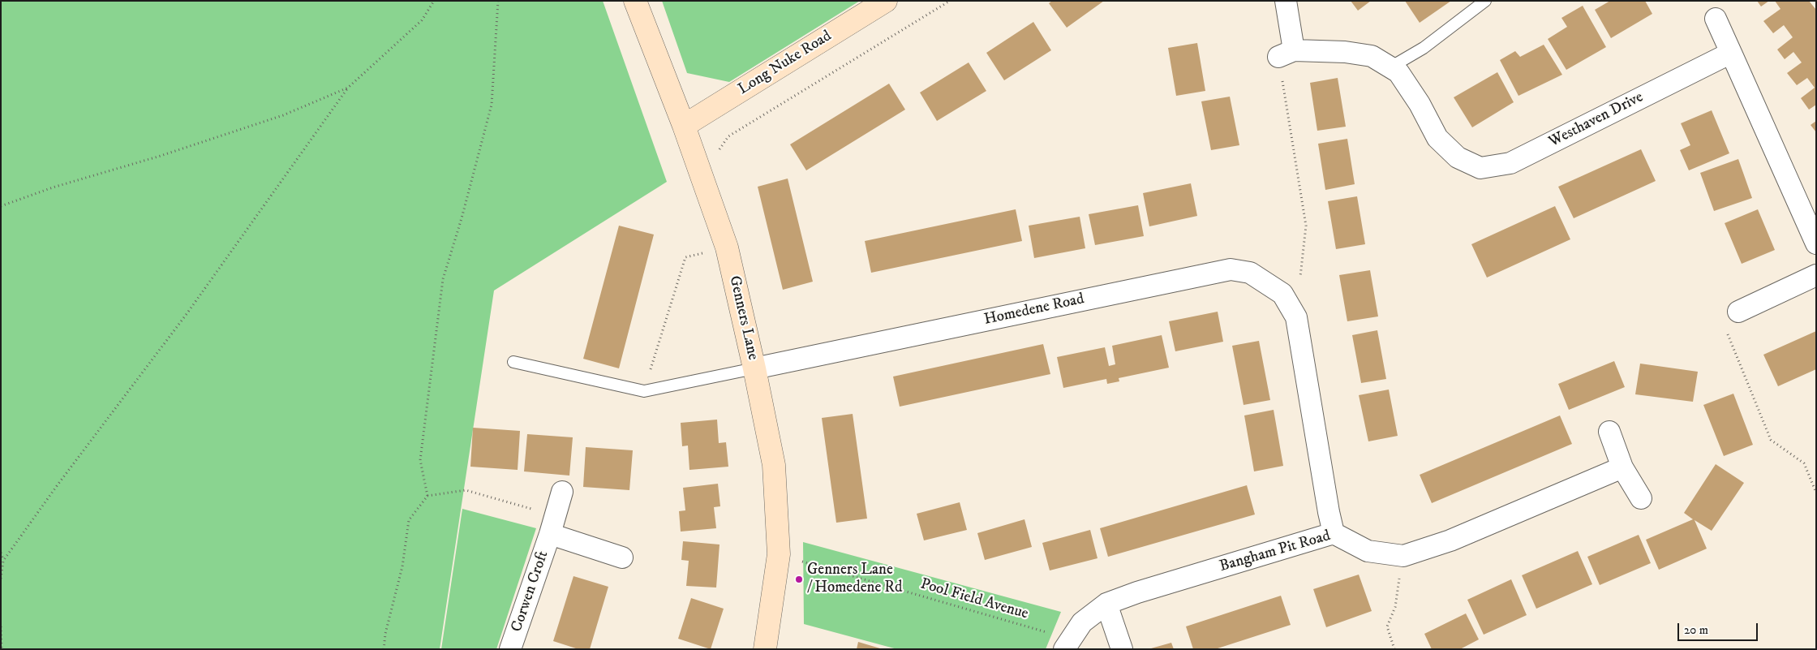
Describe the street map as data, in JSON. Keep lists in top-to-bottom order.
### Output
{
  "streets": {
    "street": [
      "Long Nuke Road",
      "Westhaven Drive",
      "Homedene Road",
      "Genners Lane",
      "Bangham Pit Road",
      "Corwen Croft"
    ],
    "path": ["Pool Field Avenue"]
  },
  "crossings": [
    ["Long Nuke Road", "Genners Lane"],
    ["Homedene Road", "Genners Lane"],
    ["Homedene Road", "Bangham Pit Road"],
    ["Genners Lane", "Pool Field Avenue"],
    ["Bangham Pit Road", "Pool Field Avenue"]
  ],
  "places": ["Genners Lane / Homedene Rd"],
  "scale_bar": "20 m"
}
